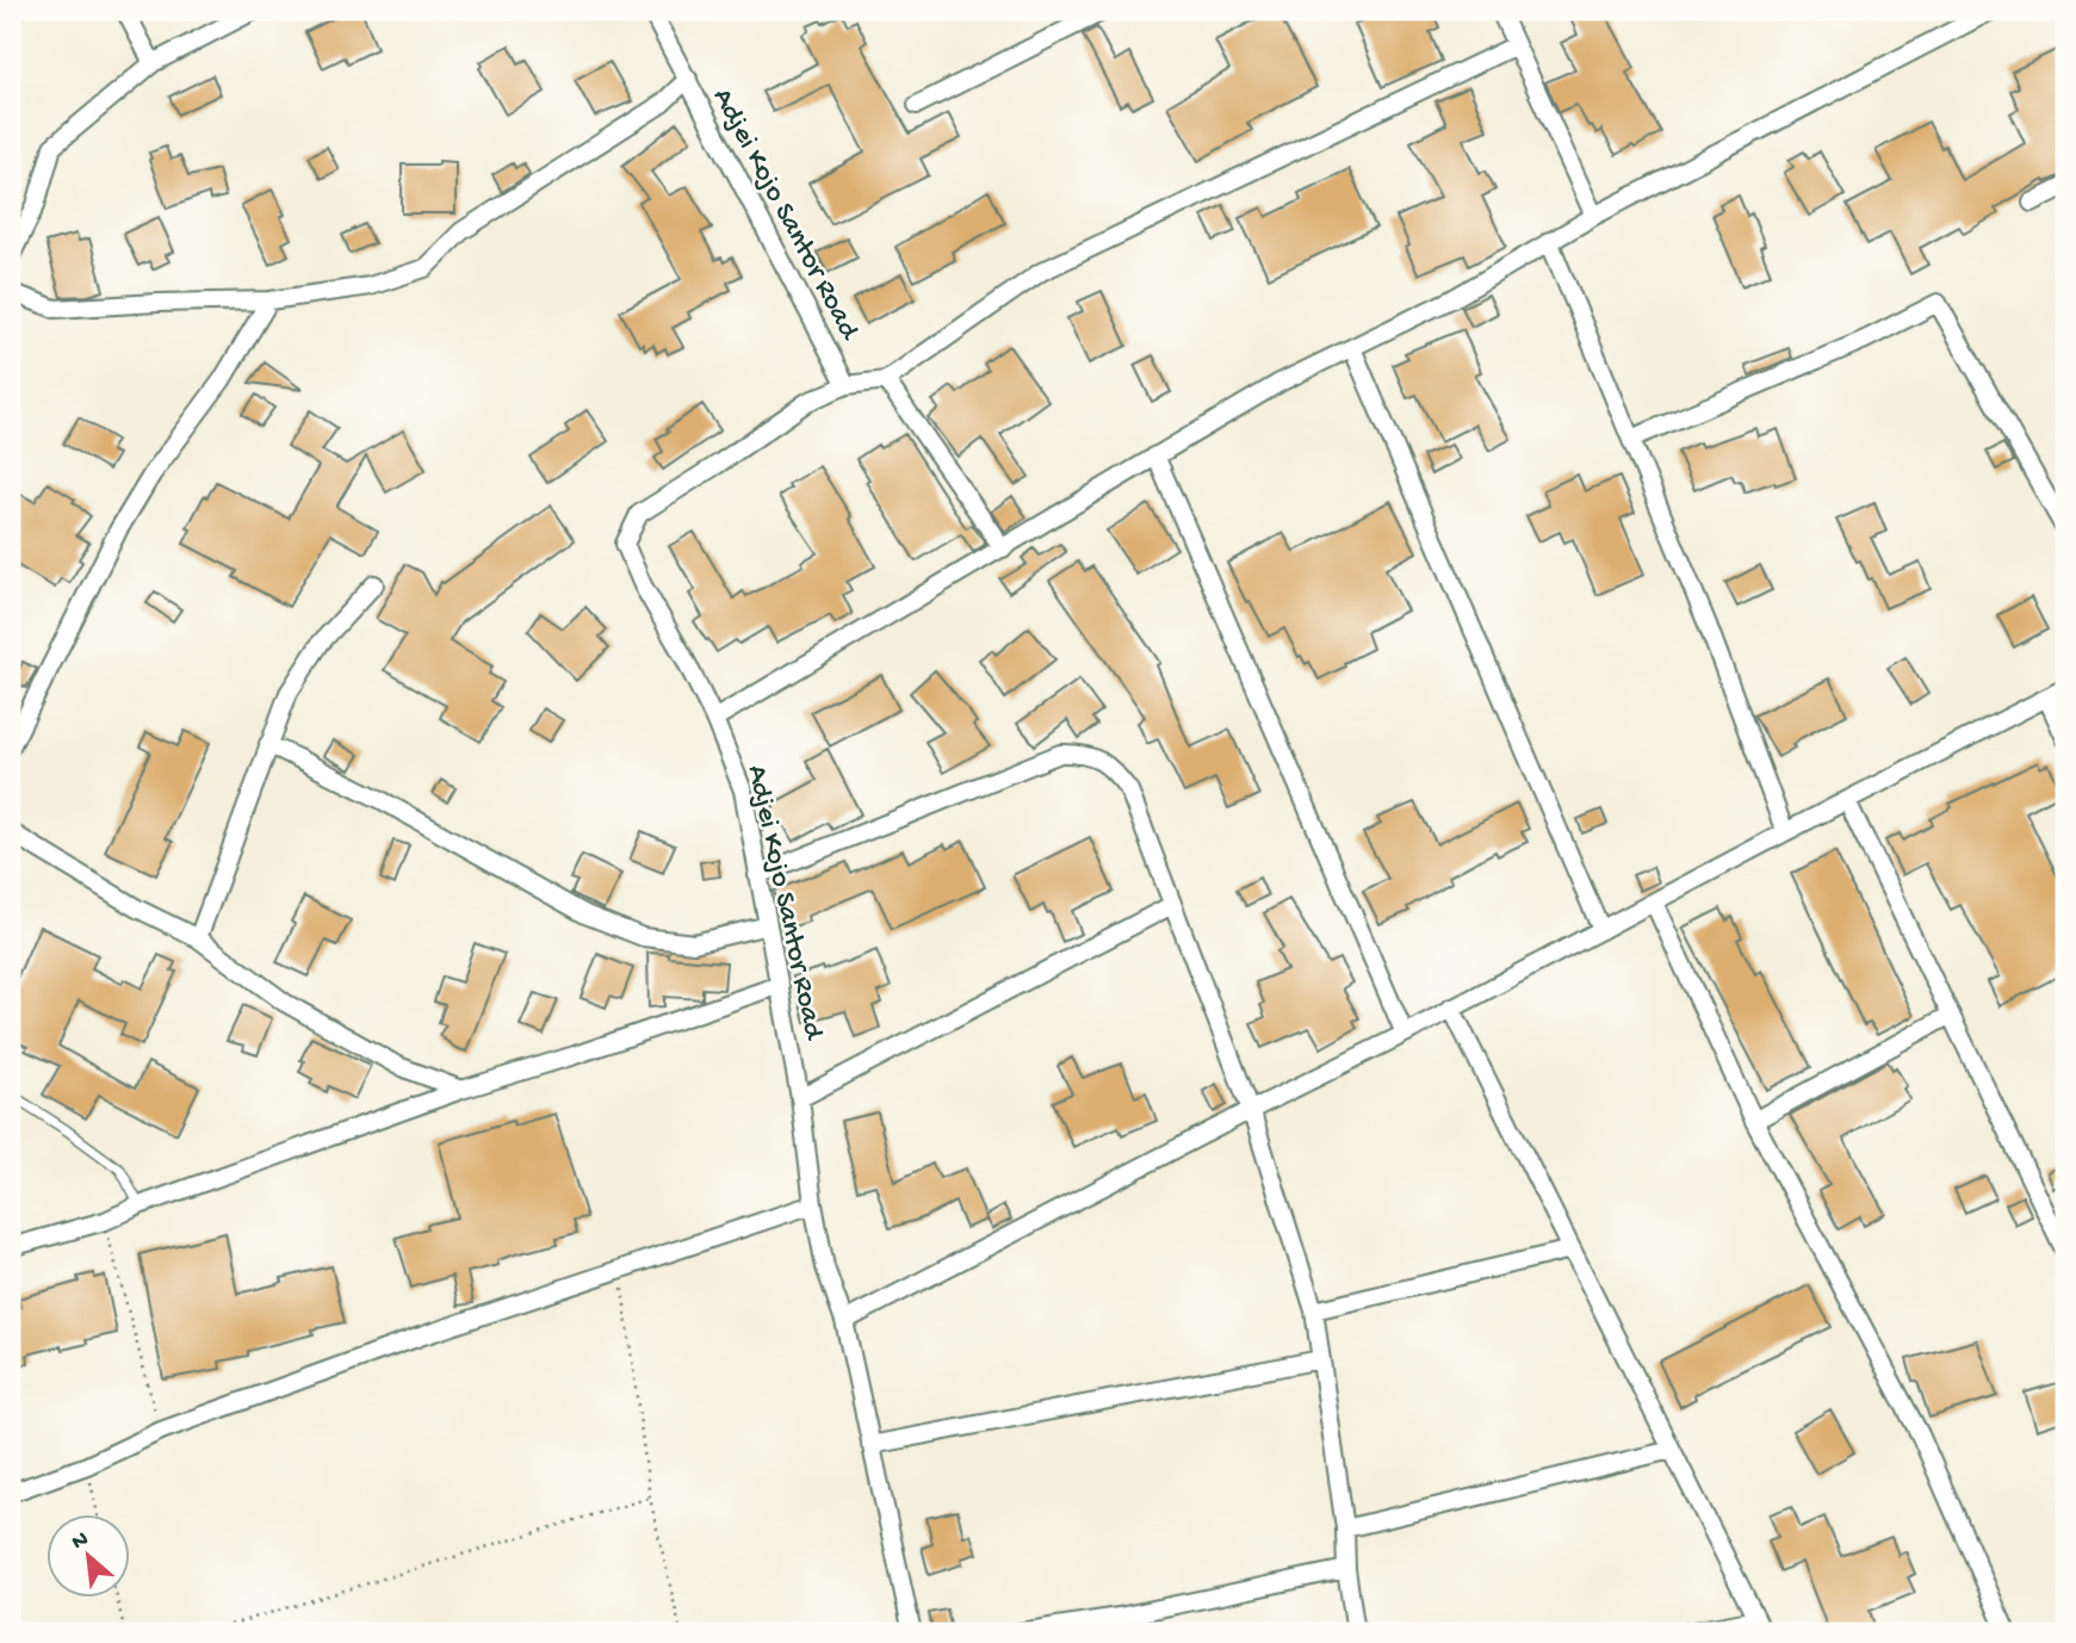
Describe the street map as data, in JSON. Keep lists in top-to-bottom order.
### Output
{
  "streets": {
    "street": ["Adjei Kojo Santor Road"]
  },
  "north": "top left"
}
